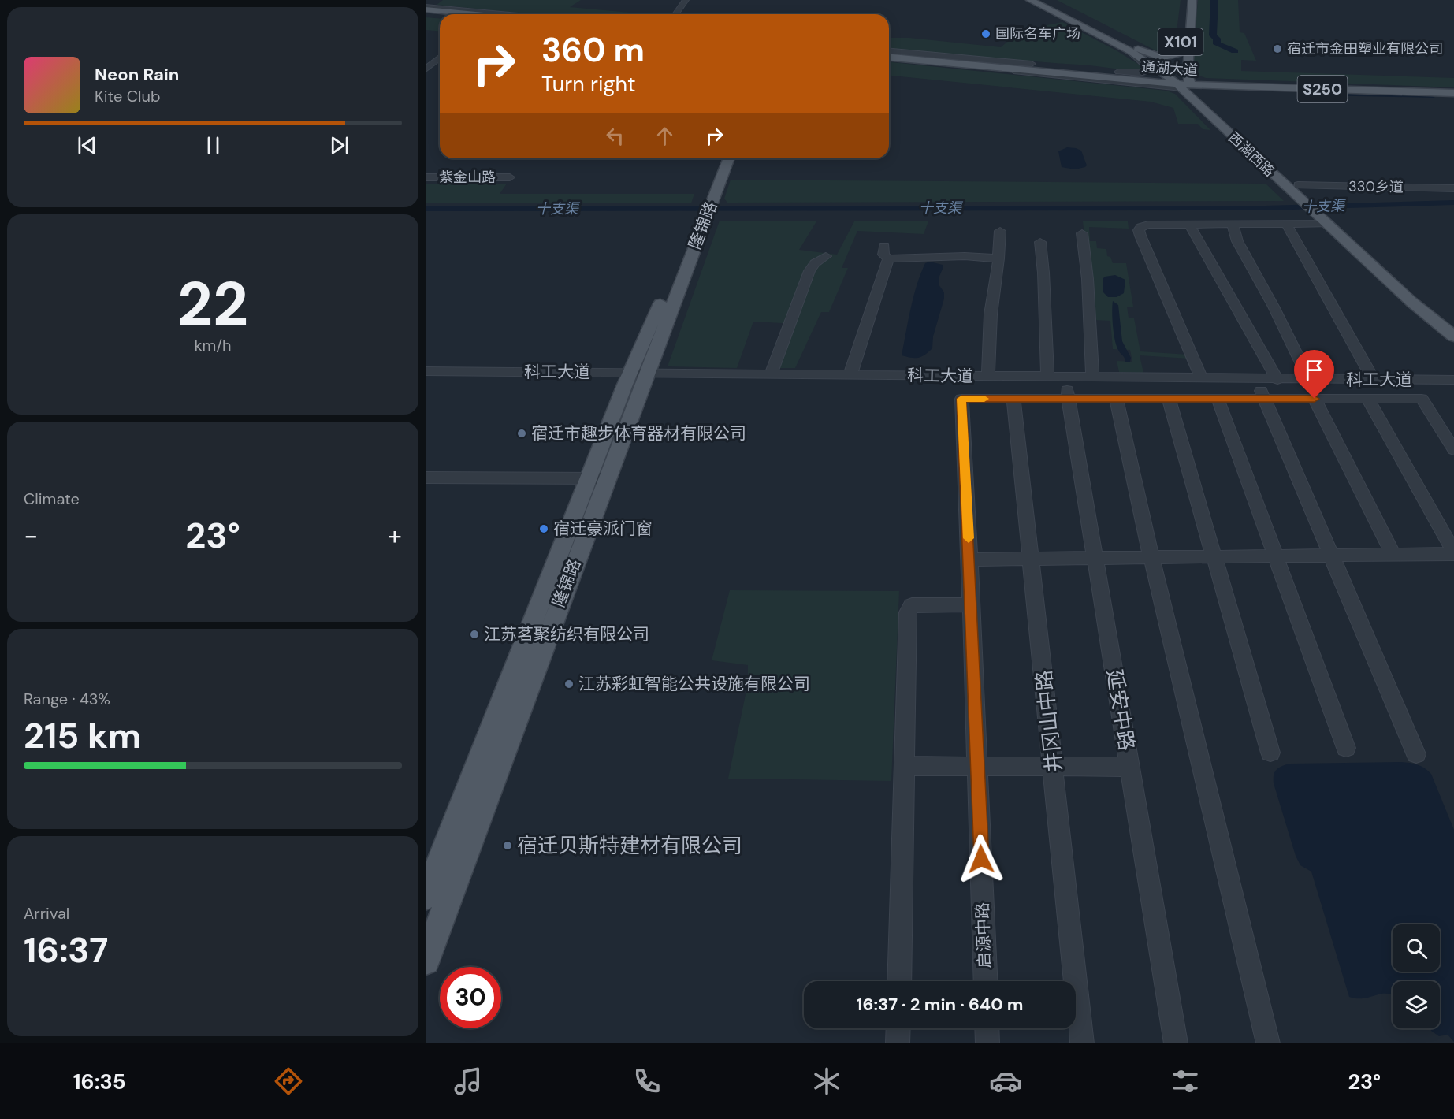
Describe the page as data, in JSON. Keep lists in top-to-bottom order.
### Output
{
  "streets": {
    "main road": [
      "X101",
      "通湖大道",
      "S250",
      "西湖西路",
      "隆锦路"
    ],
    "street": [
      "紫金山路",
      "330乡道",
      "科工大道",
      "延安中路",
      "井冈山中路",
      "启源中路"
    ]
  },
  "crossings": [
    ["X101", "通湖大道"],
    ["X101", "西湖西路"],
    ["通湖大道", "西湖西路"],
    ["西湖西路", "330乡道"],
    ["隆锦路", "科工大道"],
    ["科工大道", "延安中路"],
    ["井冈山中路", "启源中路"]
  ],
  "water": ["十支渠"],
  "places": [
    "国际名车广场",
    "宿迁市金田塑业有限公司",
    "宿迁市趣步体育器材有限公司",
    "宿迁豪派门窗",
    "江苏茗聚纺织有限公司",
    "江苏彩虹智能公共设施有限公司",
    "宿迁贝斯特建材有限公司"
  ],
  "page": {
    "turn": ["360 m", "Turn right"],
    "song": ["Neon Rain", "Kite Club"],
    "tile": [
      ["22", "km/h"],
      "Climate",
      ["Range · 43%", "215 km"],
      ["Arrival", "16:37"]
    ],
    "heat": ["−", "23°", "+"],
    "limit": "30",
    "trip": "16:37 · 2 min · 640 m",
    "tabs": ["16:35", "23°"]
  }
}
